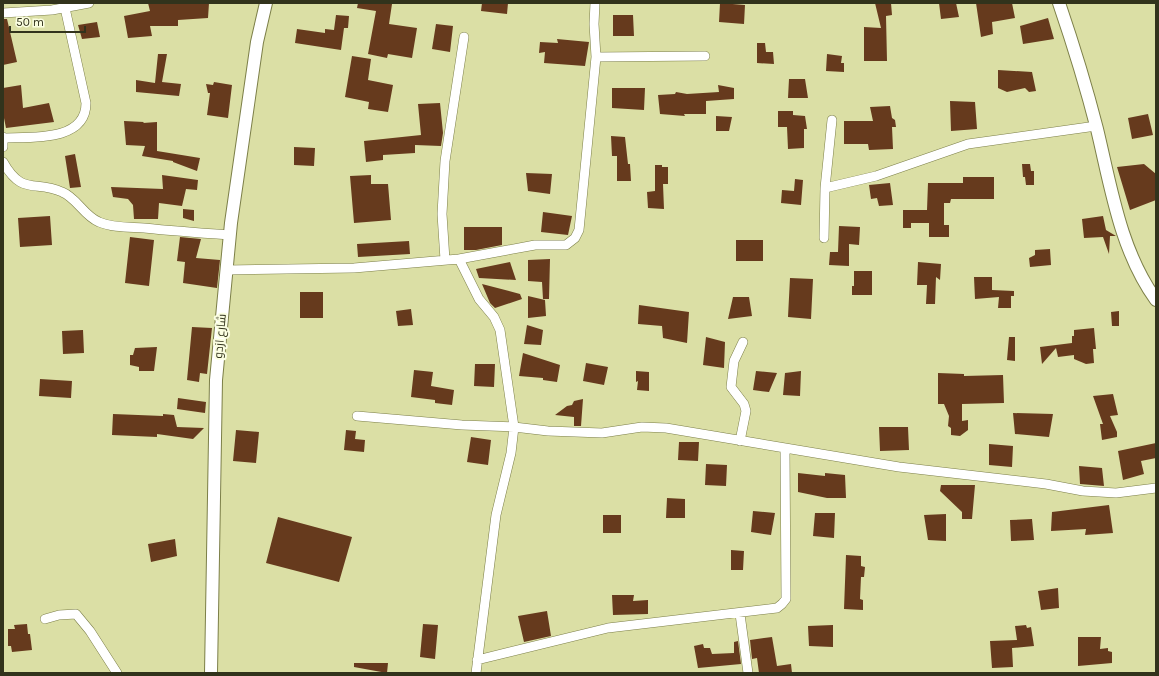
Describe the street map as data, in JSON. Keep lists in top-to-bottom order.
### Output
{
  "streets": {
    "street": ["شارع ازدو"]
  },
  "scale_bar": "50 m"
}
